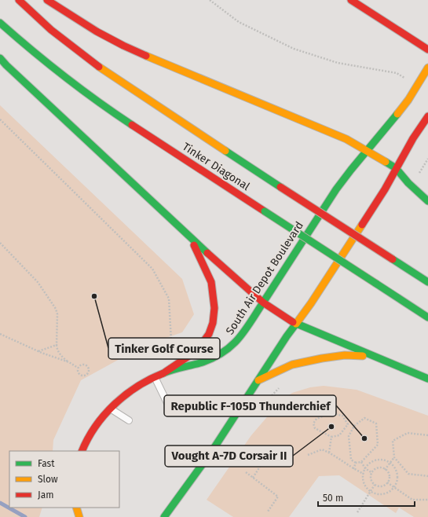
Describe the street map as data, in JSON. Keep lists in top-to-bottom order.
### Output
{
  "streets": {
    "main road": ["Tinker Diagonal", "South Air Depot Boulevard"]
  },
  "places": ["Tinker Golf Course", "Vought A-7D Corsair II", "Republic F-105D Thunderchief"],
  "legend": ["Fast", "Slow", "Jam"],
  "scale_bar": "50 m"
}
